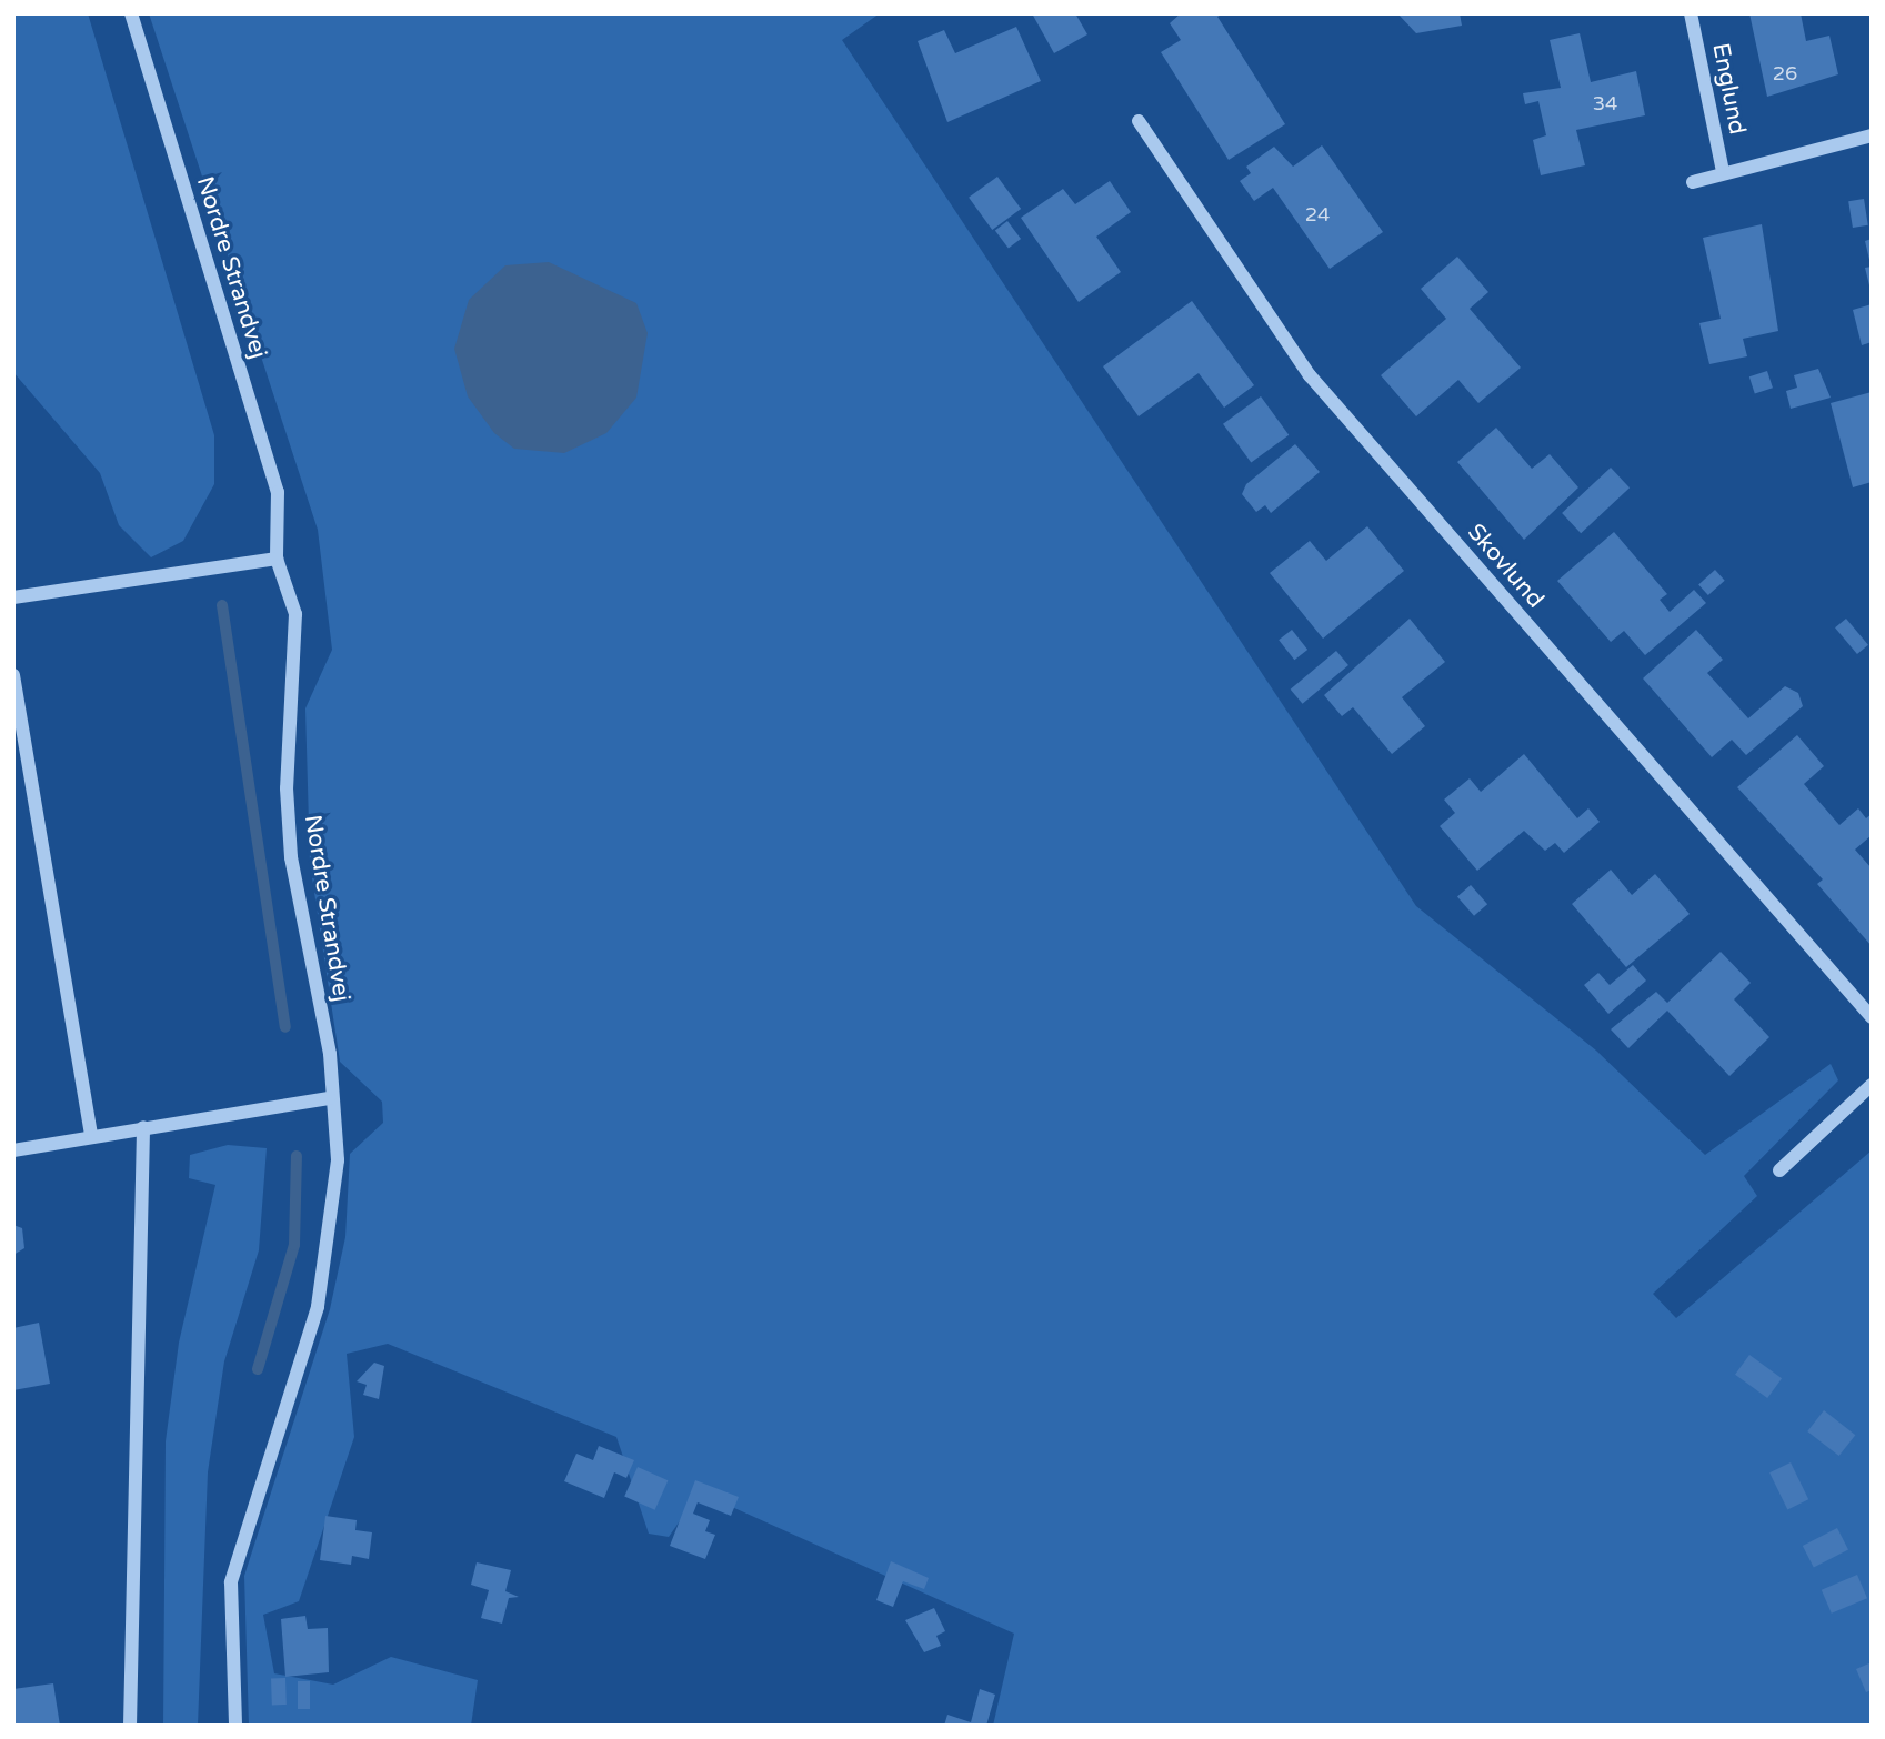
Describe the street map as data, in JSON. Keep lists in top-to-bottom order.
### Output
{
  "streets": {
    "street": ["Englund", "Nordre Strandvej", "Skovlund"]
  },
  "house_numbers": ["26", "34", "24"]
}
